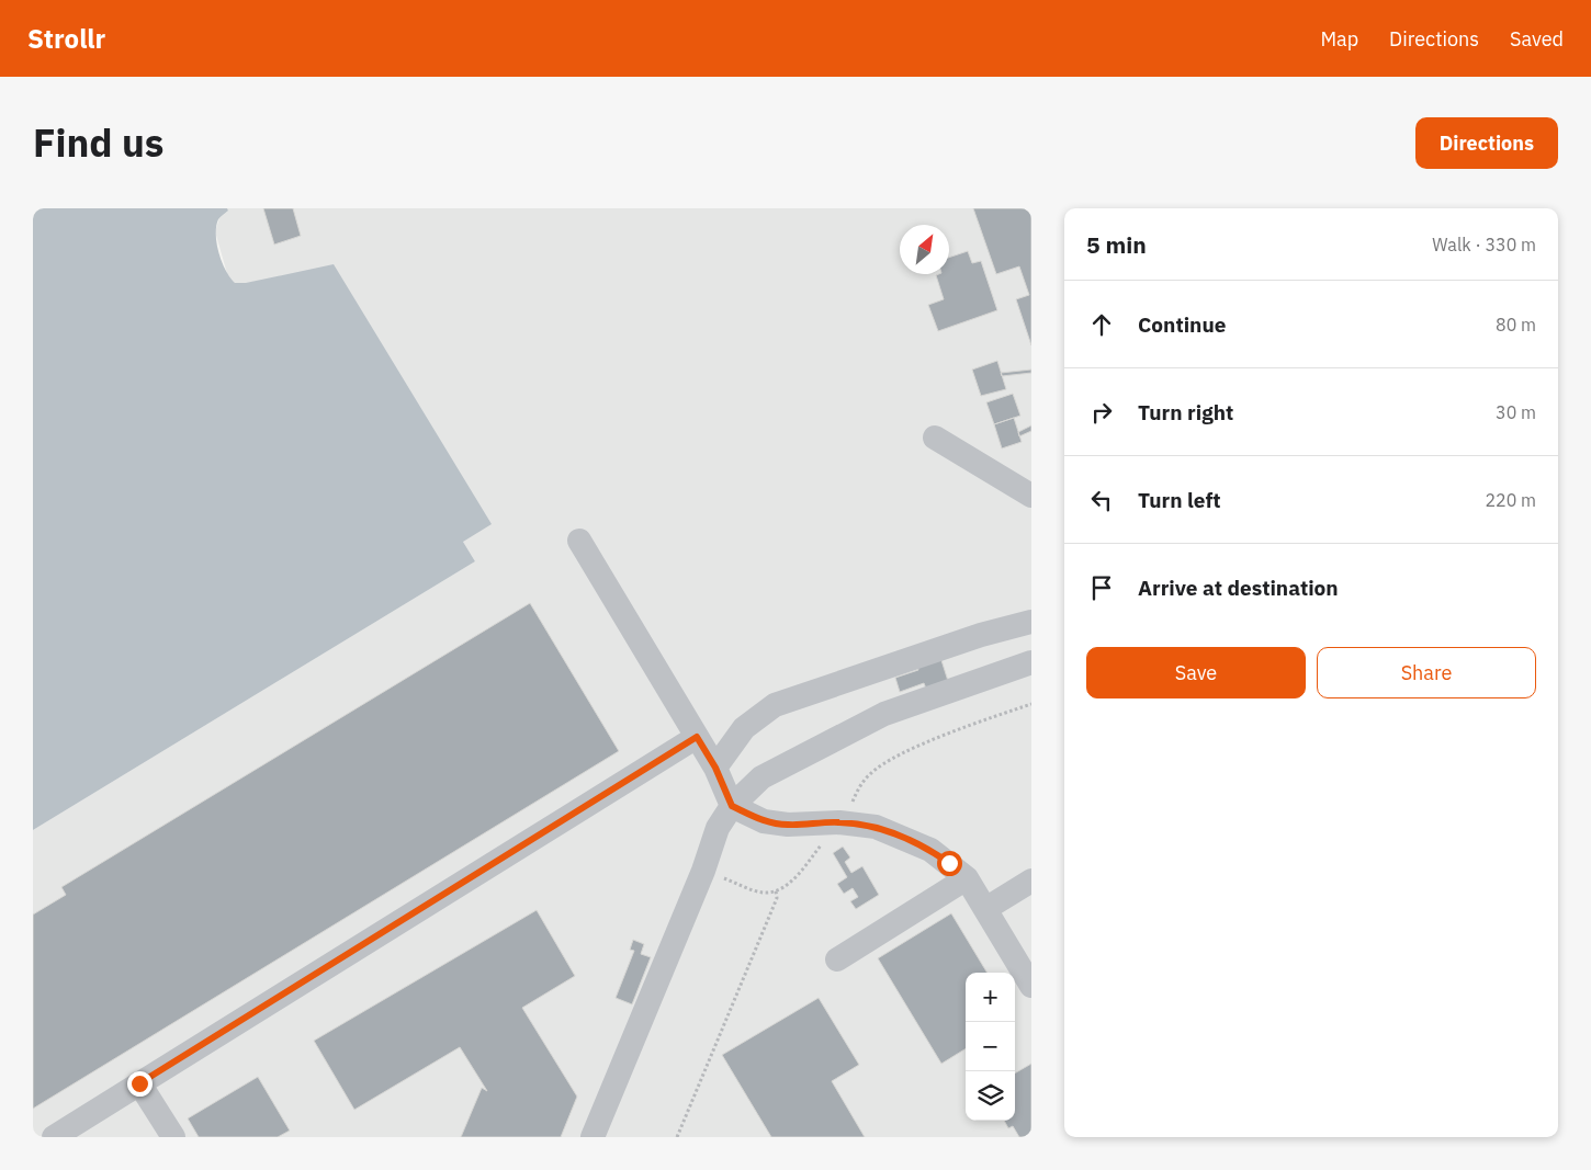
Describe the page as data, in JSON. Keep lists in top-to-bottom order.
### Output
{
  "north": "top right",
  "page": {
    "header": "Strollr",
    "nav": ["Map", "Directions", "Saved"],
    "title": "Find us",
    "buttons": [
      "Directions",
      ["Save", "Share"]
    ],
    "heading": ["5 min", "Walk · 330 m"],
    "list": [
      ["Continue", "80 m"],
      ["Turn right", "30 m"],
      ["Turn left", "220 m"],
      "Arrive at destination"
    ],
    "map_buttons": ["+", "−"]
  }
}
